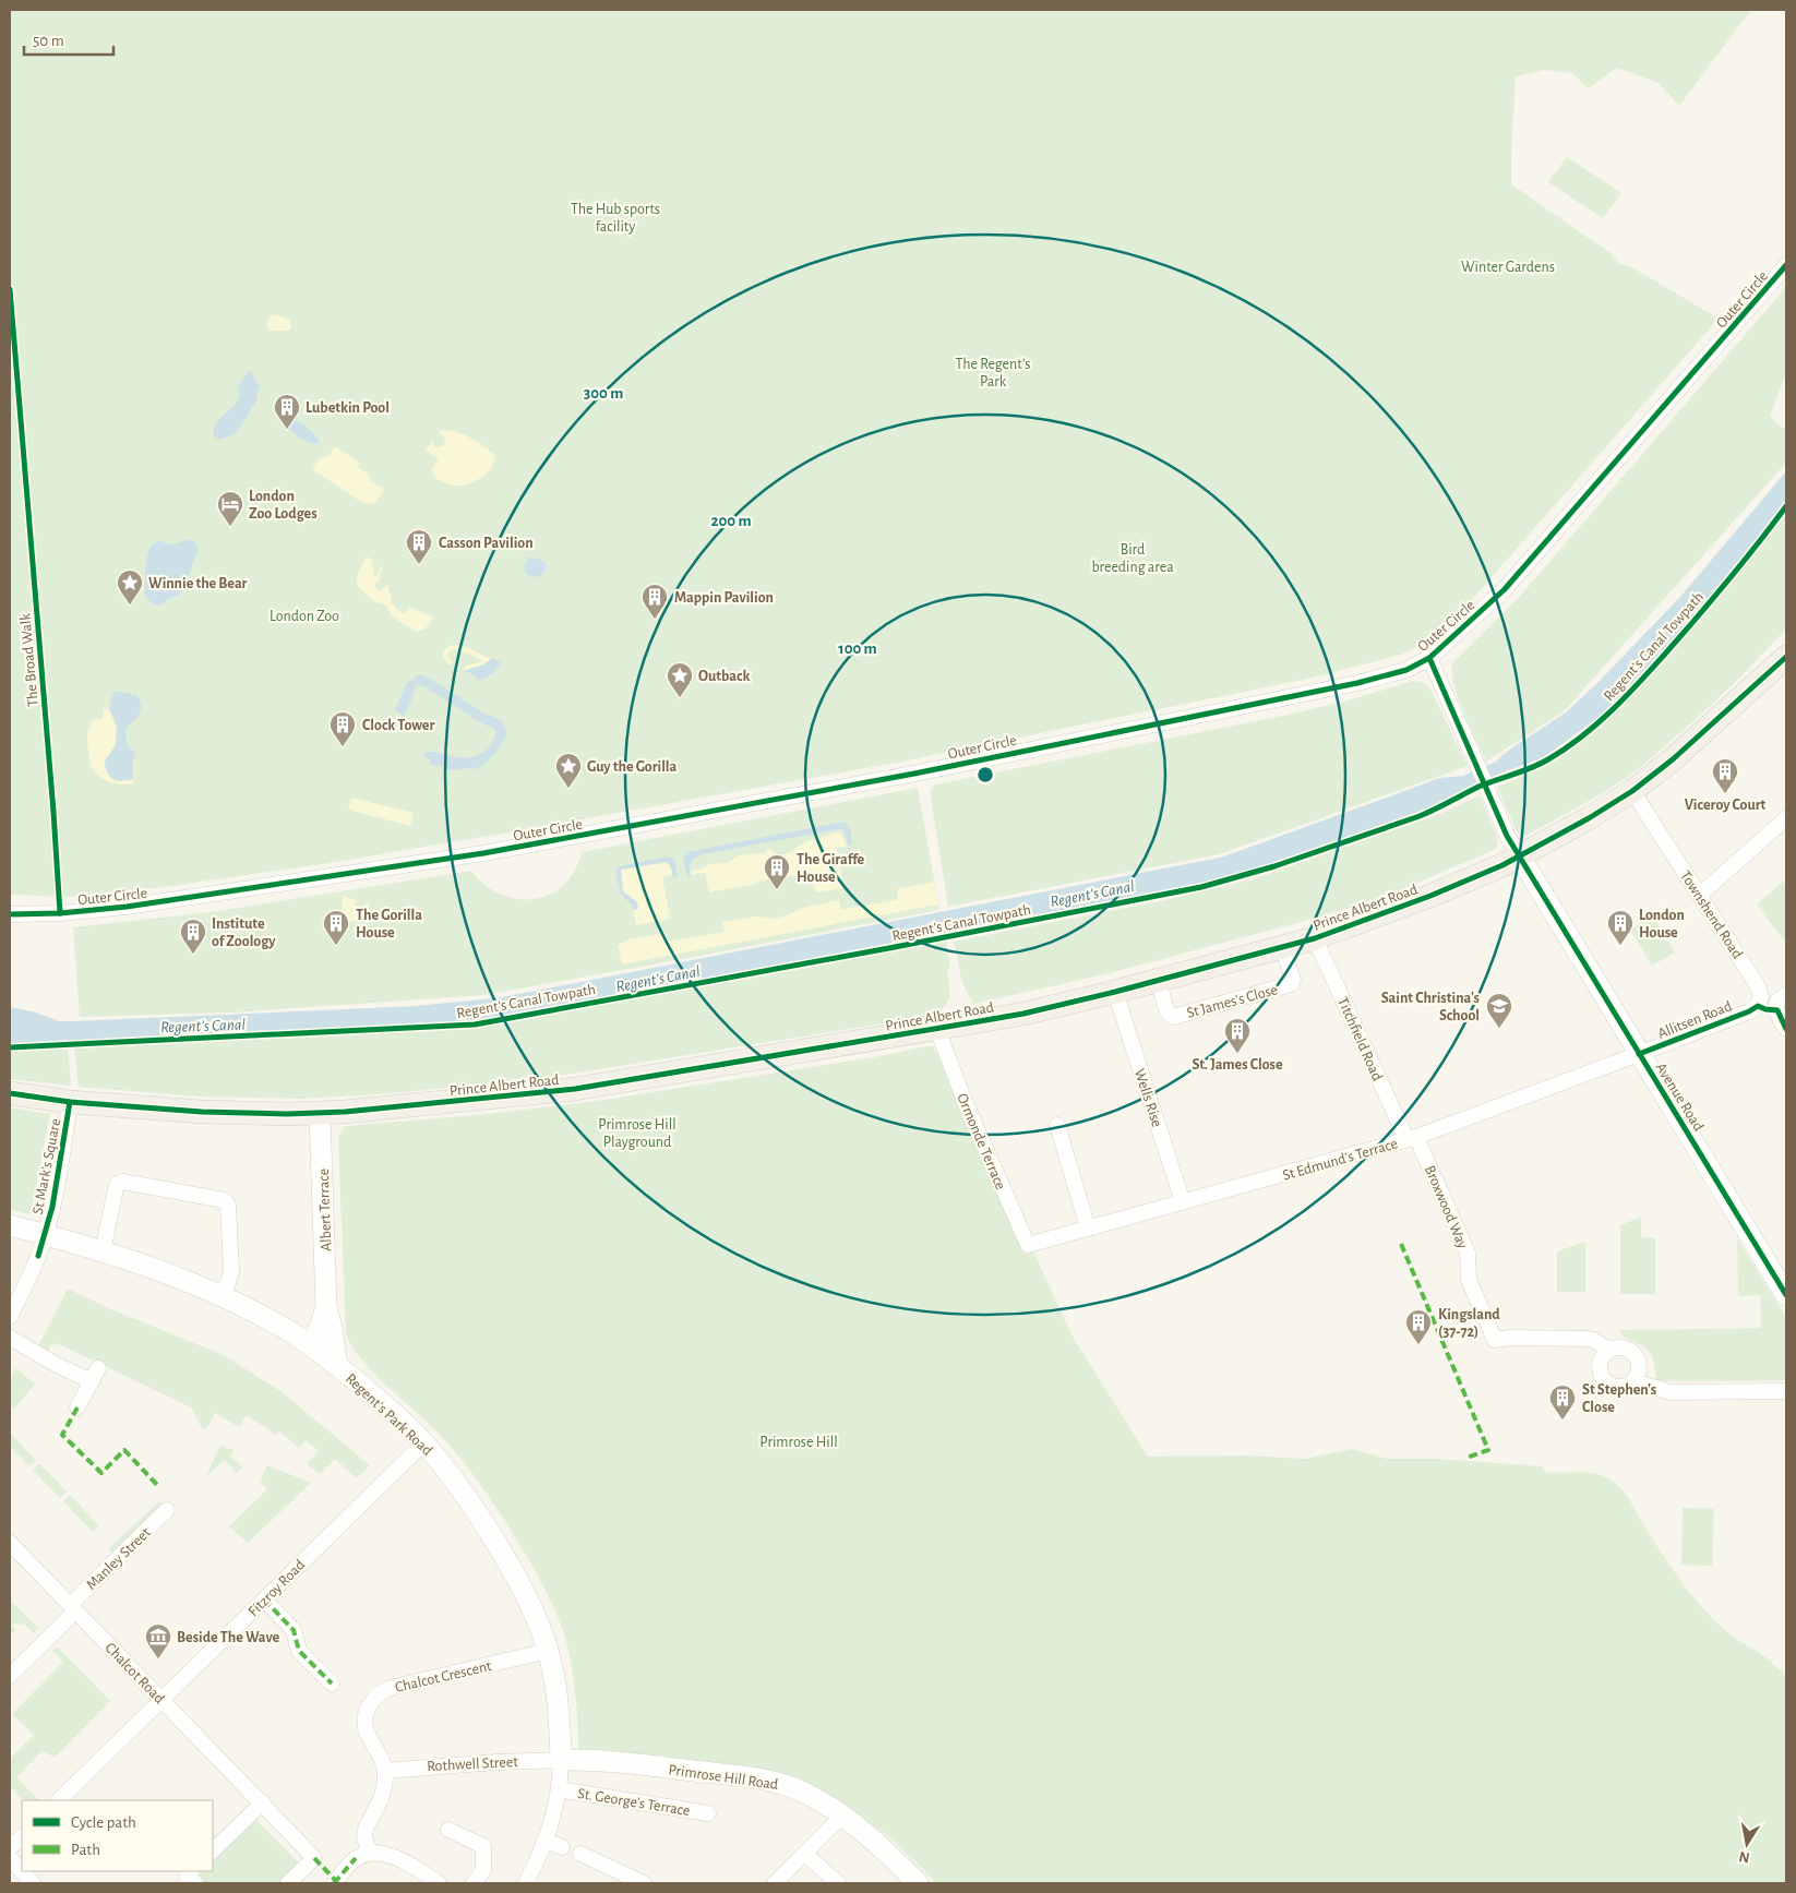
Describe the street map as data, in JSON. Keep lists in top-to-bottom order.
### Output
{
  "streets": {
    "main road": ["Prince Albert Road"],
    "street": [
      "Outer Circle",
      "Townshend Road",
      "St James's Close",
      "Allitsen Road",
      "Titchfield Road",
      "Avenue Road",
      "Wells Rise",
      "Ormonde Terrace",
      "St Edmund's Terrace",
      "St Mark's Square",
      "Broxwood Way",
      "Albert Terrace",
      "Regent's Park Road",
      "Manley Street",
      "Fitzroy Road",
      "Chalcot Road",
      "Chalcot Crescent",
      "Rothwell Street",
      "Primrose Hill Road",
      "St. George's Terrace"
    ],
    "cycle path": ["Regent's Canal Towpath", "The Broad Walk"]
  },
  "crossings": [
    ["Outer Circle", "Avenue Road"],
    ["Prince Albert Road", "Townshend Road"],
    ["Prince Albert Road", "St James's Close"],
    ["Prince Albert Road", "Titchfield Road"],
    ["Prince Albert Road", "Avenue Road"],
    ["Prince Albert Road", "Wells Rise"],
    ["Prince Albert Road", "Ormonde Terrace"],
    ["Prince Albert Road", "St Mark's Square"],
    ["Prince Albert Road", "Albert Terrace"],
    ["Townshend Road", "Allitsen Road"],
    ["Allitsen Road", "Avenue Road"],
    ["Allitsen Road", "St Edmund's Terrace"],
    ["Titchfield Road", "St Edmund's Terrace"],
    ["Titchfield Road", "Broxwood Way"],
    ["Avenue Road", "St Edmund's Terrace"],
    ["Wells Rise", "St Edmund's Terrace"],
    ["Ormonde Terrace", "St Edmund's Terrace"],
    ["St Edmund's Terrace", "Broxwood Way"],
    ["St Mark's Square", "Regent's Park Road"],
    ["Albert Terrace", "Regent's Park Road"],
    ["Regent's Park Road", "Fitzroy Road"],
    ["Regent's Park Road", "Chalcot Crescent"],
    ["Regent's Park Road", "Rothwell Street"],
    ["Regent's Park Road", "Primrose Hill Road"],
    ["Regent's Park Road", "St. George's Terrace"],
    ["Manley Street", "Chalcot Road"],
    ["Fitzroy Road", "Chalcot Road"],
    ["Chalcot Crescent", "Rothwell Street"],
    ["Rothwell Street", "Primrose Hill Road"]
  ],
  "water": ["Regent's Canal"],
  "parks": [
    "The Hub sports facility",
    "Winter Gardens",
    "The Regent's Park",
    "Bird breeding area",
    "London Zoo",
    "Primrose Hill Playground",
    "Primrose Hill"
  ],
  "places": {
    "building": [
      "Lubetkin Pool",
      "Casson Pavilion",
      "Mappin Pavilion",
      "Clock Tower",
      "Viceroy Court",
      "The Giraffe House",
      "The Gorilla House",
      "London House",
      "Institute of Zoology",
      "St. James Close",
      "Kingsland (37-72)",
      "St Stephen's Close"
    ],
    "hotel": ["London Zoo Lodges"],
    "place": ["Winnie the Bear", "Outback", "Guy the Gorilla"],
    "school or university": ["Saint Christina's School"],
    "museum": ["Beside The Wave"]
  },
  "legend": ["Cycle path", "Path"],
  "scale_bar": "50 m",
  "north": "bottom",
  "rings": ["300 m", "200 m", "100 m"]
}
